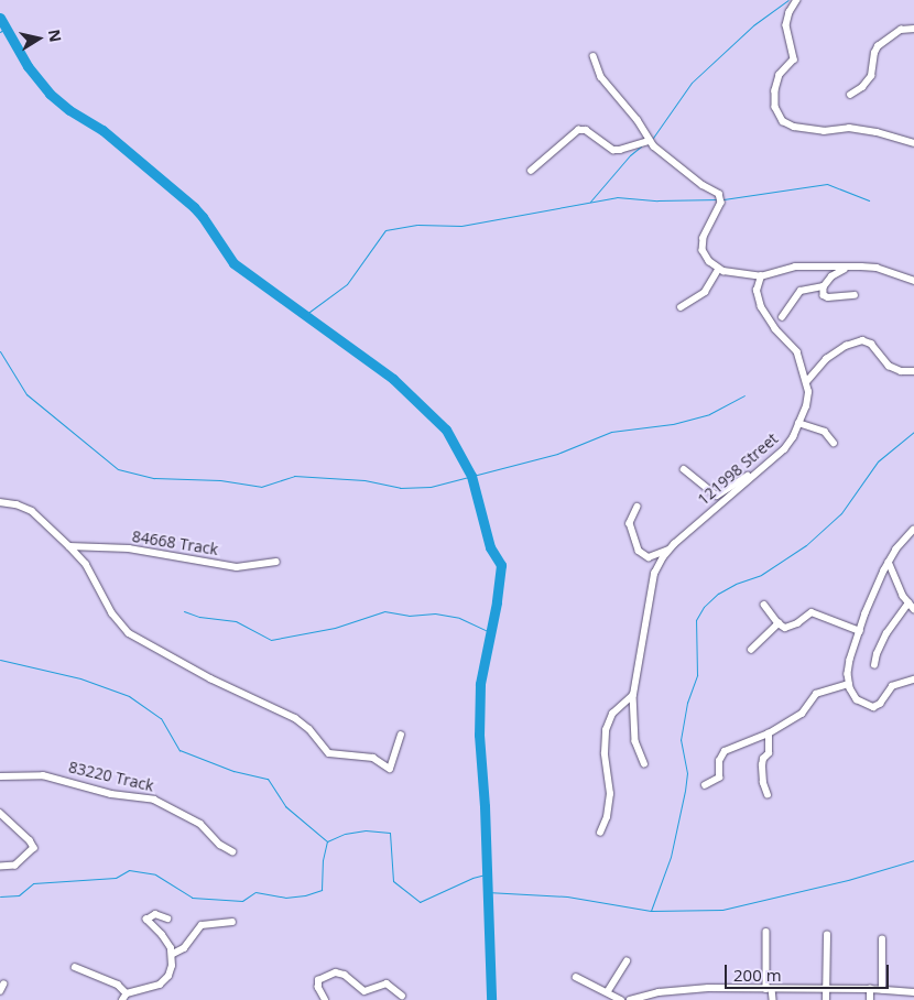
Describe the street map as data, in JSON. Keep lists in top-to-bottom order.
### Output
{
  "streets": {
    "street": ["121998 Street", "84668 Track", "83220 Track"]
  },
  "scale_bar": "200 m",
  "north": "right"
}
